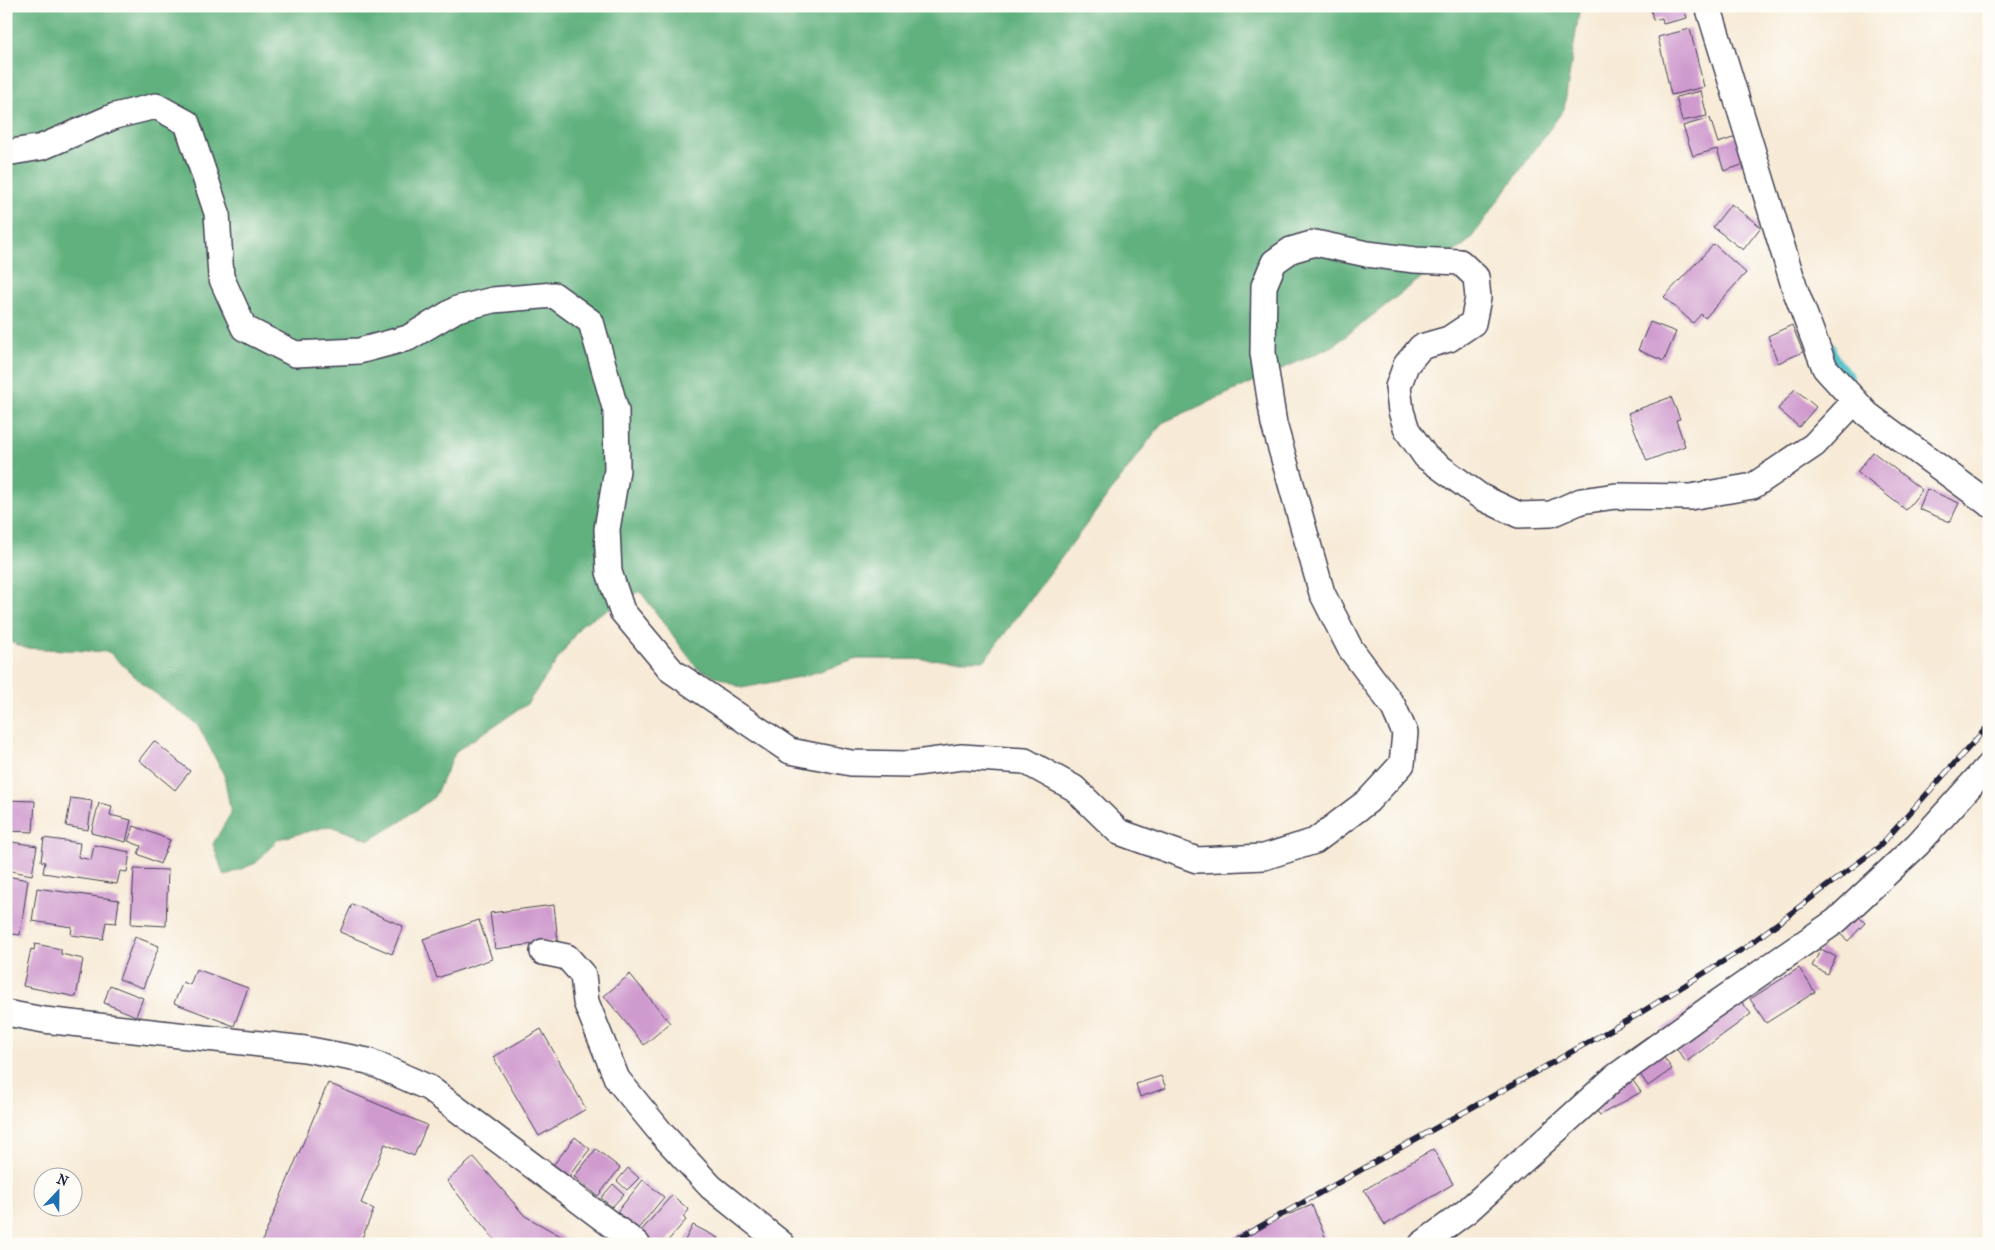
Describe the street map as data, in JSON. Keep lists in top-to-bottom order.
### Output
{
  "north": "top"
}
